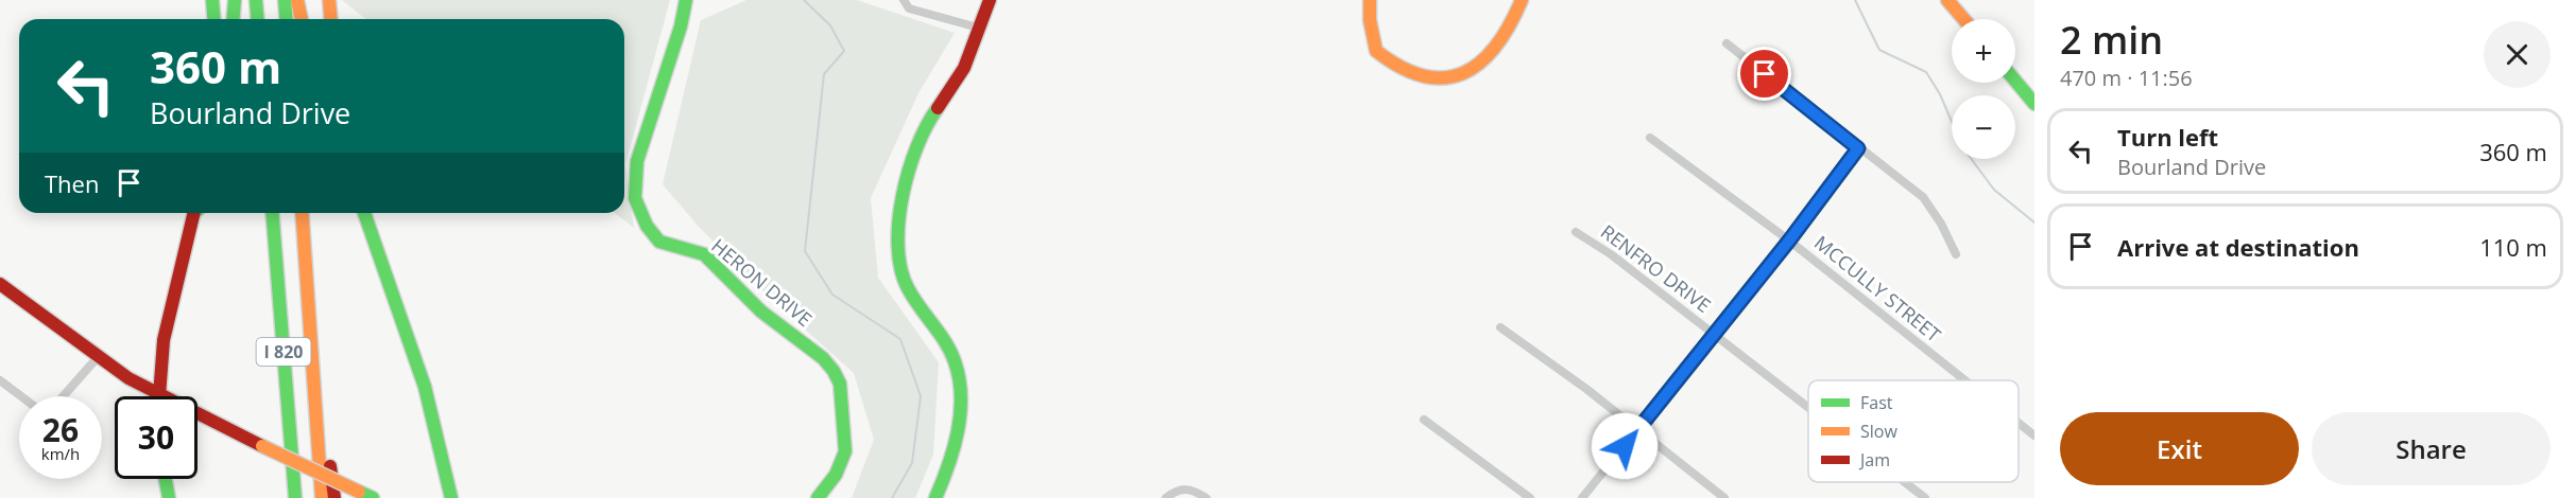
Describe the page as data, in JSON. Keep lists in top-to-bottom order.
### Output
{
  "streets": {
    "main road": ["HERON DRIVE", "I 820"],
    "street": ["RENFRO DRIVE", "MCCULLY STREET"]
  },
  "legend": ["Fast", "Slow", "Jam"],
  "page": {
    "heading": ["2 min", "470 m · 11:56"],
    "map_buttons": ["+", "−"],
    "turn": ["360 m", "Bourland Drive"],
    "list": [
      {
        "name": "Turn left",
        "note": "Bourland Drive",
        "value": "360 m"
      },
      {
        "name": "Arrive at destination",
        "value": "110 m"
      }
    ],
    "then": "Then",
    "speed": "26 km/h",
    "limit": "30",
    "buttons": ["Exit", "Share"]
  }
}
